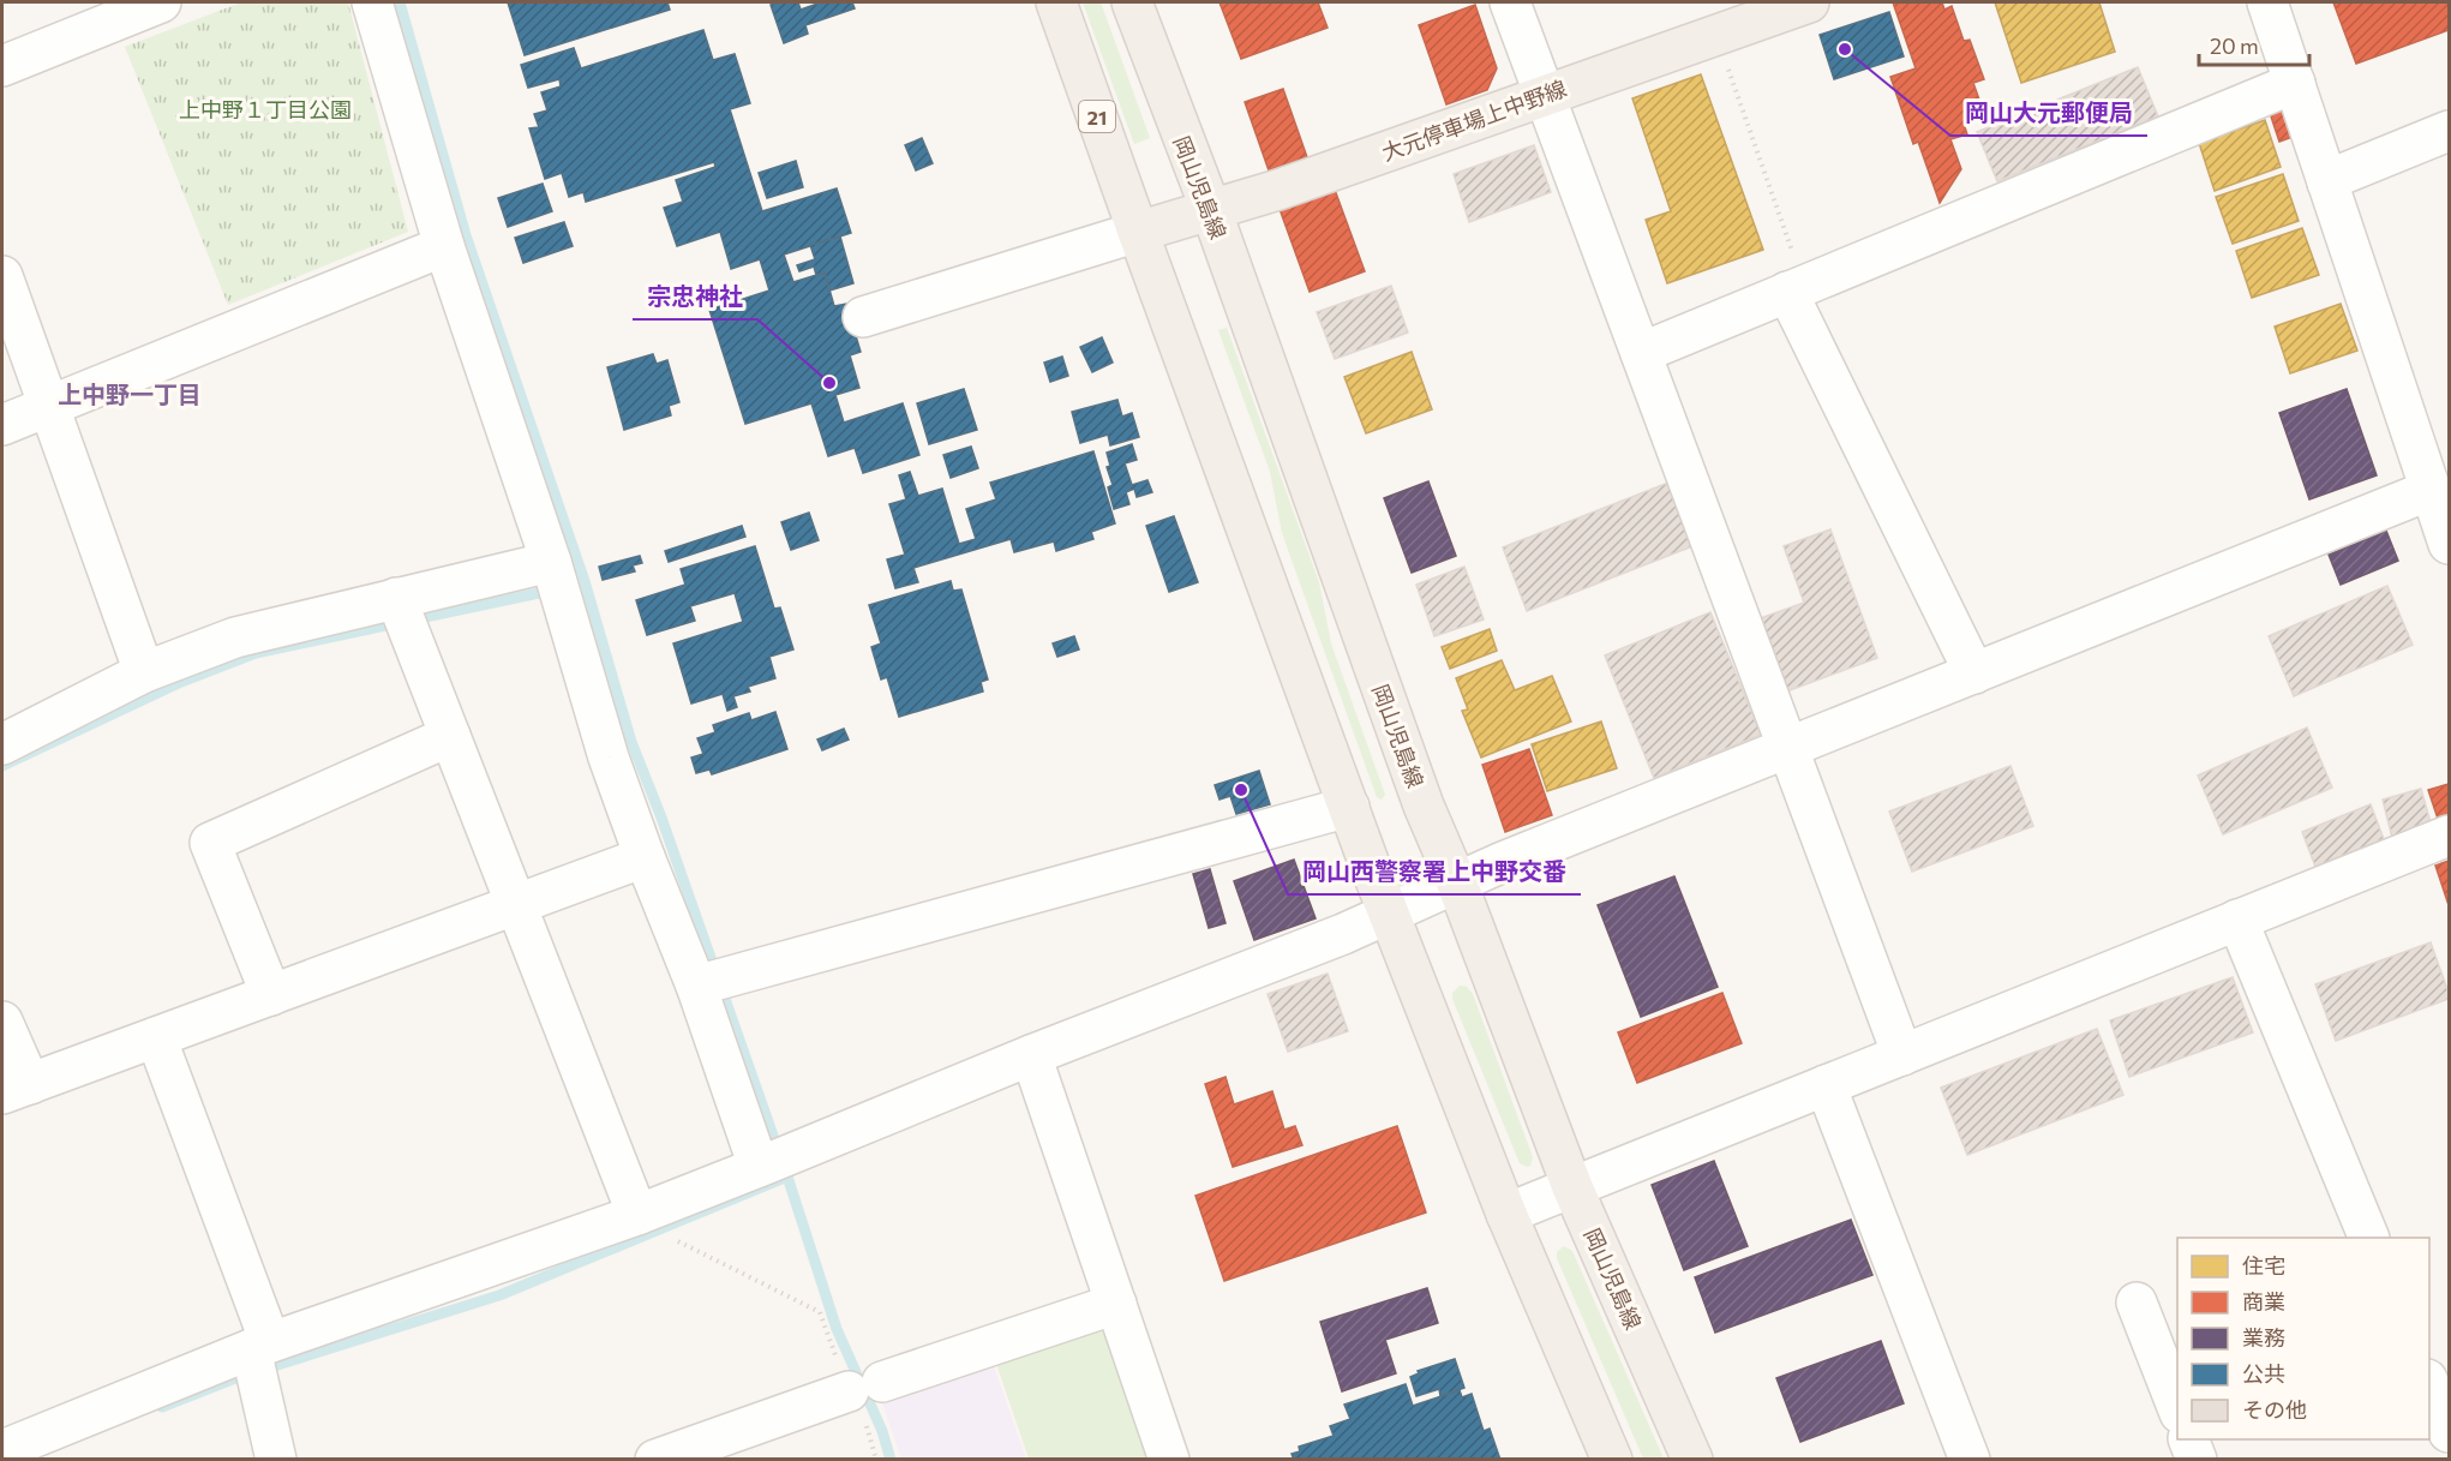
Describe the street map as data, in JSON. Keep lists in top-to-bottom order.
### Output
{
  "streets": {
    "main road": ["21", "大元停車場上中野線", "岡山児島線"]
  },
  "crossings": [
    ["21", "大元停車場上中野線"],
    ["大元停車場上中野線", "岡山児島線"]
  ],
  "districts": ["上中野一丁目"],
  "parks": ["上中野１丁目公園"],
  "places": ["岡山大元郵便局", "宗忠神社", "岡山西警察署上中野交番"],
  "legend": [
    "住宅",
    "商業",
    "業務",
    "公共",
    "その他"
  ],
  "scale_bar": "20 m"
}
